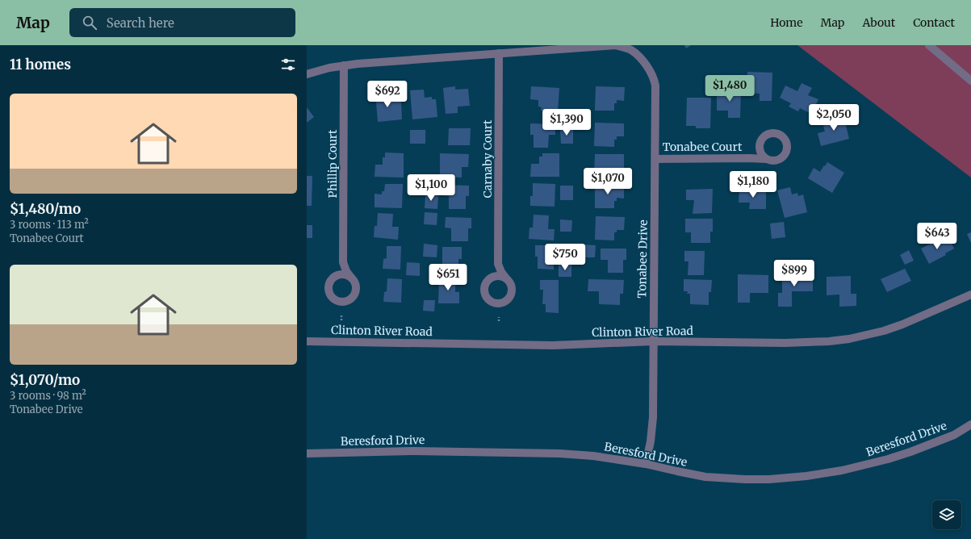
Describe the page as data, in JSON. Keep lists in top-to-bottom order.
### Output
{
  "streets": {
    "street": [
      "Tonabee Court",
      "Carnaby Court",
      "Phillip Court",
      "Tonabee Drive",
      "Clinton River Road",
      "Beresford Drive"
    ]
  },
  "crossings": [
    ["Tonabee Court", "Tonabee Drive"],
    ["Carnaby Court", "Tonabee Drive"],
    ["Phillip Court", "Tonabee Drive"],
    ["Tonabee Drive", "Clinton River Road"],
    ["Tonabee Drive", "Beresford Drive"]
  ],
  "page": {
    "header": "Map",
    "search": "Search here",
    "nav": [
      "Home",
      "Map",
      "About",
      "Contact"
    ],
    "heading": "11 homes",
    "price": [
      "$1,480",
      "$692",
      "$2,050",
      "$1,390",
      "$1,070",
      "$1,180",
      "$1,100",
      "$643",
      "$750",
      "$899",
      "$651"
    ],
    "list": [
      {
        "name": "$1,480/mo",
        "note": "3 rooms · 113 m² · Tonabee Court"
      },
      {
        "name": "$1,070/mo",
        "note": "3 rooms · 98 m² · Tonabee Drive"
      }
    ]
  }
}
